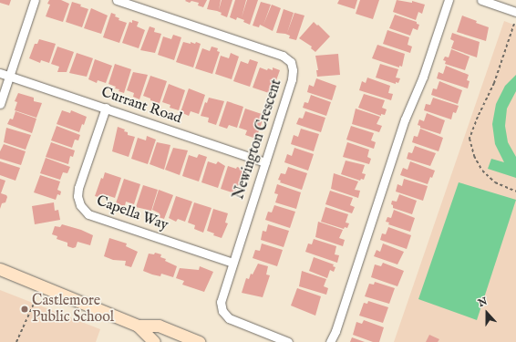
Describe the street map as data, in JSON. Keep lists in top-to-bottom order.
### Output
{
  "streets": {
    "street": ["Currant Road", "Newington Crescent", "Capella Way"]
  },
  "crossings": [
    ["Currant Road", "Newington Crescent"],
    ["Currant Road", "Capella Way"],
    ["Newington Crescent", "Capella Way"]
  ],
  "places": ["Castlemore Public School"],
  "north": "top"
}
